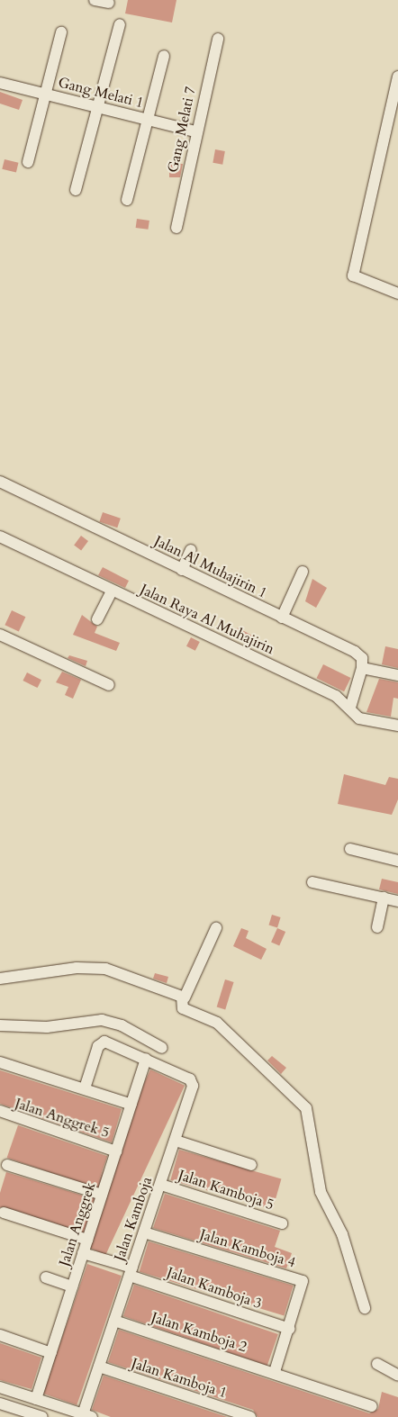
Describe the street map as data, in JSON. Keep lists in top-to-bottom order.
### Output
{
  "streets": {
    "street": [
      "Gang Melati 1",
      "Gang Melati 7",
      "Jalan Al Muhajirin 1",
      "Jalan Raya Al Muhajirin",
      "Jalan Anggrek 5",
      "Jalan Kamboja 5",
      "Jalan Kamboja",
      "Jalan Anggrek",
      "Jalan Kamboja 4",
      "Jalan Kamboja 3",
      "Jalan Kamboja 2",
      "Jalan Kamboja 1"
    ]
  },
  "crossings": [
    ["Gang Melati 1", "Gang Melati 7"],
    ["Jalan Anggrek 5", "Jalan Anggrek"],
    ["Jalan Kamboja 5", "Jalan Kamboja"],
    ["Jalan Kamboja", "Jalan Anggrek"],
    ["Jalan Kamboja", "Jalan Kamboja 4"],
    ["Jalan Kamboja", "Jalan Kamboja 3"],
    ["Jalan Kamboja", "Jalan Kamboja 2"],
    ["Jalan Kamboja", "Jalan Kamboja 1"],
    ["Jalan Anggrek", "Jalan Kamboja 3"],
    ["Jalan Kamboja 4", "Jalan Kamboja 3"],
    ["Jalan Kamboja 4", "Jalan Kamboja 2"]
  ]
}
